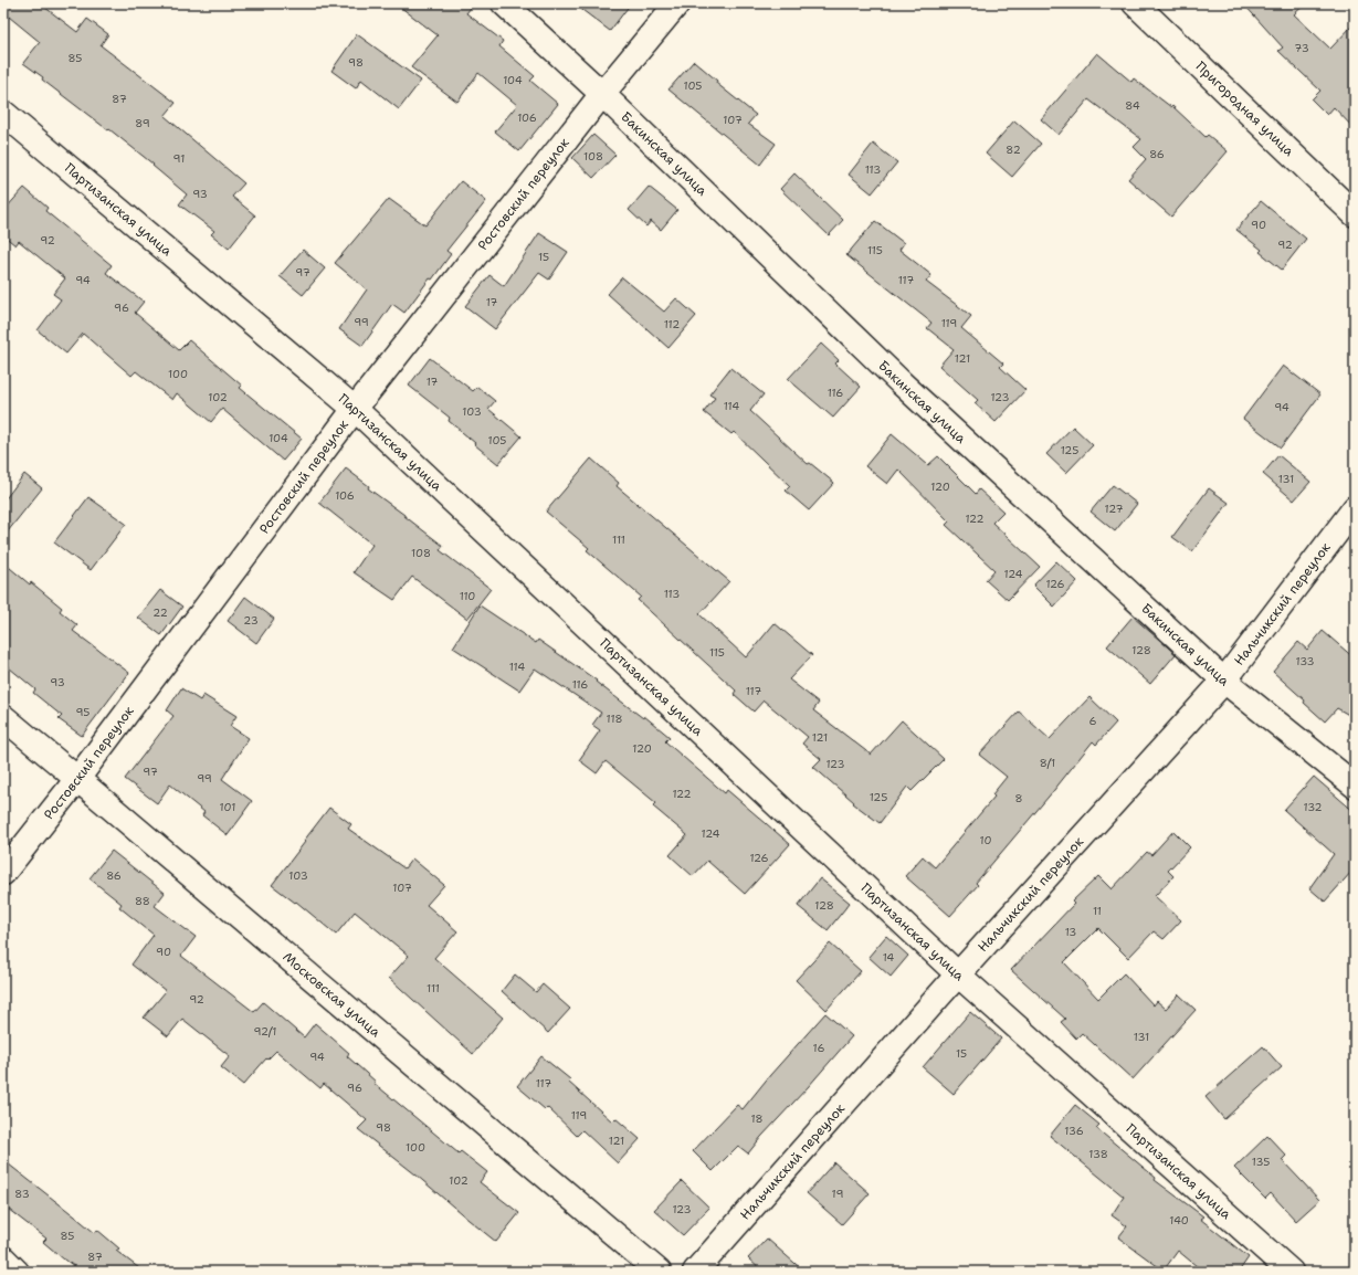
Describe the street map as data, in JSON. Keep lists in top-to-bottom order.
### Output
{
  "streets": {
    "street": [
      "Пригородная улица",
      "Бакинская улица",
      "Ростовский переулок",
      "Партизанская улица",
      "Нальчикский переулок",
      "Московская улица"
    ]
  },
  "crossings": [
    ["Бакинская улица", "Ростовский переулок"],
    ["Бакинская улица", "Нальчикский переулок"],
    ["Ростовский переулок", "Партизанская улица"],
    ["Ростовский переулок", "Московская улица"],
    ["Партизанская улица", "Нальчикский переулок"]
  ],
  "house_numbers": [
    "73",
    "85",
    "98",
    "104",
    "105",
    "87",
    "84",
    "106",
    "107",
    "89",
    "82",
    "86",
    "108",
    "91",
    "113",
    "93",
    "90",
    "92",
    "92",
    "115",
    "15",
    "97",
    "94",
    "117",
    "17",
    "96",
    "99",
    "119",
    "112",
    "121",
    "100",
    "17",
    "116",
    "102",
    "123",
    "114",
    "94",
    "103",
    "104",
    "105",
    "125",
    "131",
    "120",
    "106",
    "127",
    "122",
    "111",
    "108",
    "124",
    "126",
    "113",
    "110",
    "22",
    "23",
    "128",
    "115",
    "133",
    "114",
    "93",
    "116",
    "117",
    "95",
    "118",
    "6",
    "121",
    "120",
    "8/1",
    "123",
    "97",
    "99",
    "122",
    "125",
    "8",
    "101",
    "132",
    "124",
    "10",
    "126",
    "86",
    "103",
    "107",
    "88",
    "128",
    "11",
    "13",
    "90",
    "14",
    "111",
    "92",
    "92/1",
    "131",
    "16",
    "15",
    "94",
    "117",
    "96",
    "119",
    "18",
    "98",
    "136",
    "121",
    "100",
    "138",
    "135",
    "102",
    "83",
    "19",
    "123",
    "140",
    "85",
    "87"
  ]
}
